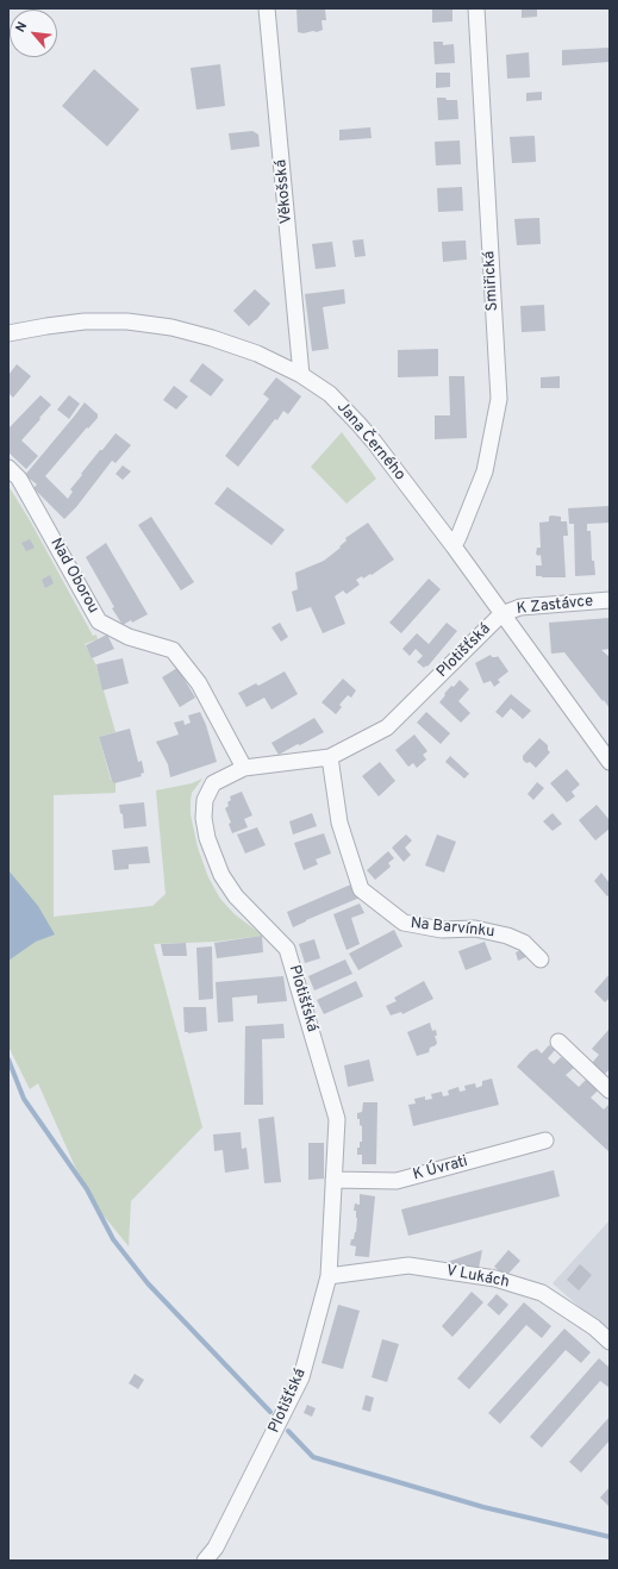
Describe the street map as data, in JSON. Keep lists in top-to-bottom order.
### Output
{
  "streets": {
    "street": [
      "Věkošská",
      "Smiřická",
      "Jana Černého",
      "Nad Oborou",
      "K Zastávce",
      "Plotišťská",
      "Na Barvínku",
      "K Úvrati",
      "V Lukách"
    ]
  },
  "crossings": [
    ["Věkošská", "Jana Černého"],
    ["Smiřická", "Jana Černého"],
    ["Jana Černého", "K Zastávce"],
    ["Jana Černého", "Plotišťská"],
    ["Nad Oborou", "Plotišťská"],
    ["K Zastávce", "Plotišťská"],
    ["Plotišťská", "Na Barvínku"],
    ["Plotišťská", "K Úvrati"],
    ["Plotišťská", "V Lukách"]
  ],
  "north": "top left"
}
